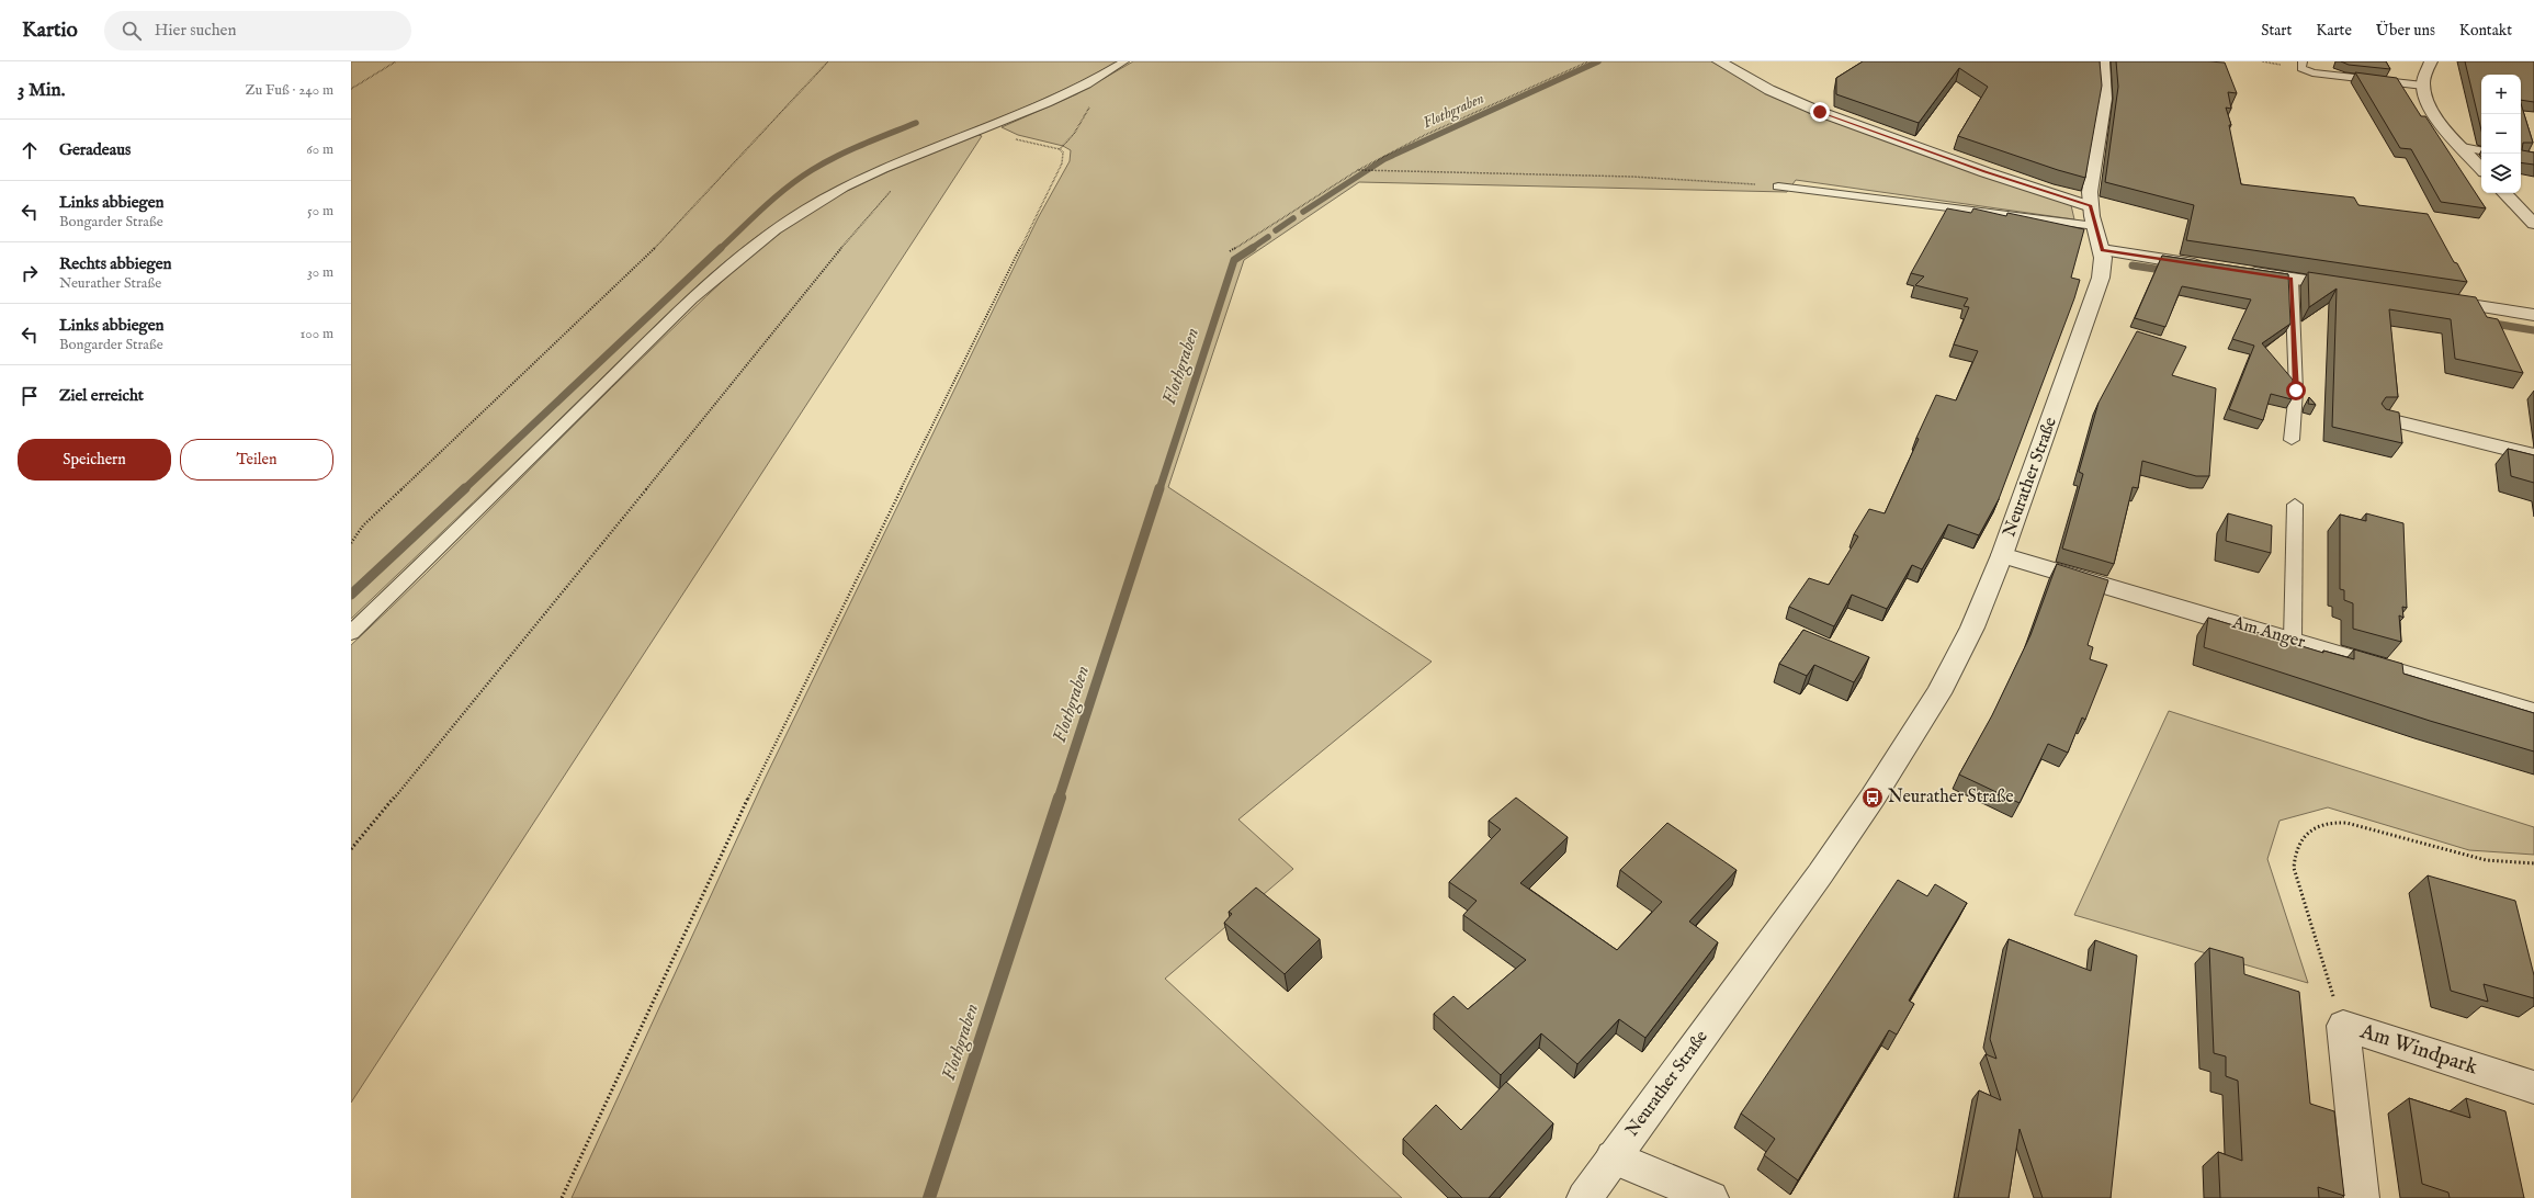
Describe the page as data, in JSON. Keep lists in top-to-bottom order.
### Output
{
  "streets": {
    "street": ["Neurather Straße", "Am Anger", "Am Windpark"]
  },
  "crossings": [
    ["Neurather Straße", "Am Anger"]
  ],
  "water": ["Flothgraben"],
  "places": {
    "bus stop": ["Neurather Straße"]
  },
  "page": {
    "header": "Kartio",
    "search": "Hier suchen",
    "nav": [
      "Start",
      "Karte",
      "Über uns",
      "Kontakt"
    ],
    "heading": ["3 Min.", "Zu Fuß · 240 m"],
    "map_buttons": ["+", "−"],
    "list": [
      ["Geradeaus", "60 m"],
      ["Links abbiegen", "Bongarder Straße", "50 m"],
      ["Rechts abbiegen", "Neurather Straße", "30 m"],
      ["Links abbiegen", "Bongarder Straße", "100 m"],
      "Ziel erreicht"
    ],
    "buttons": ["Speichern", "Teilen"]
  }
}
